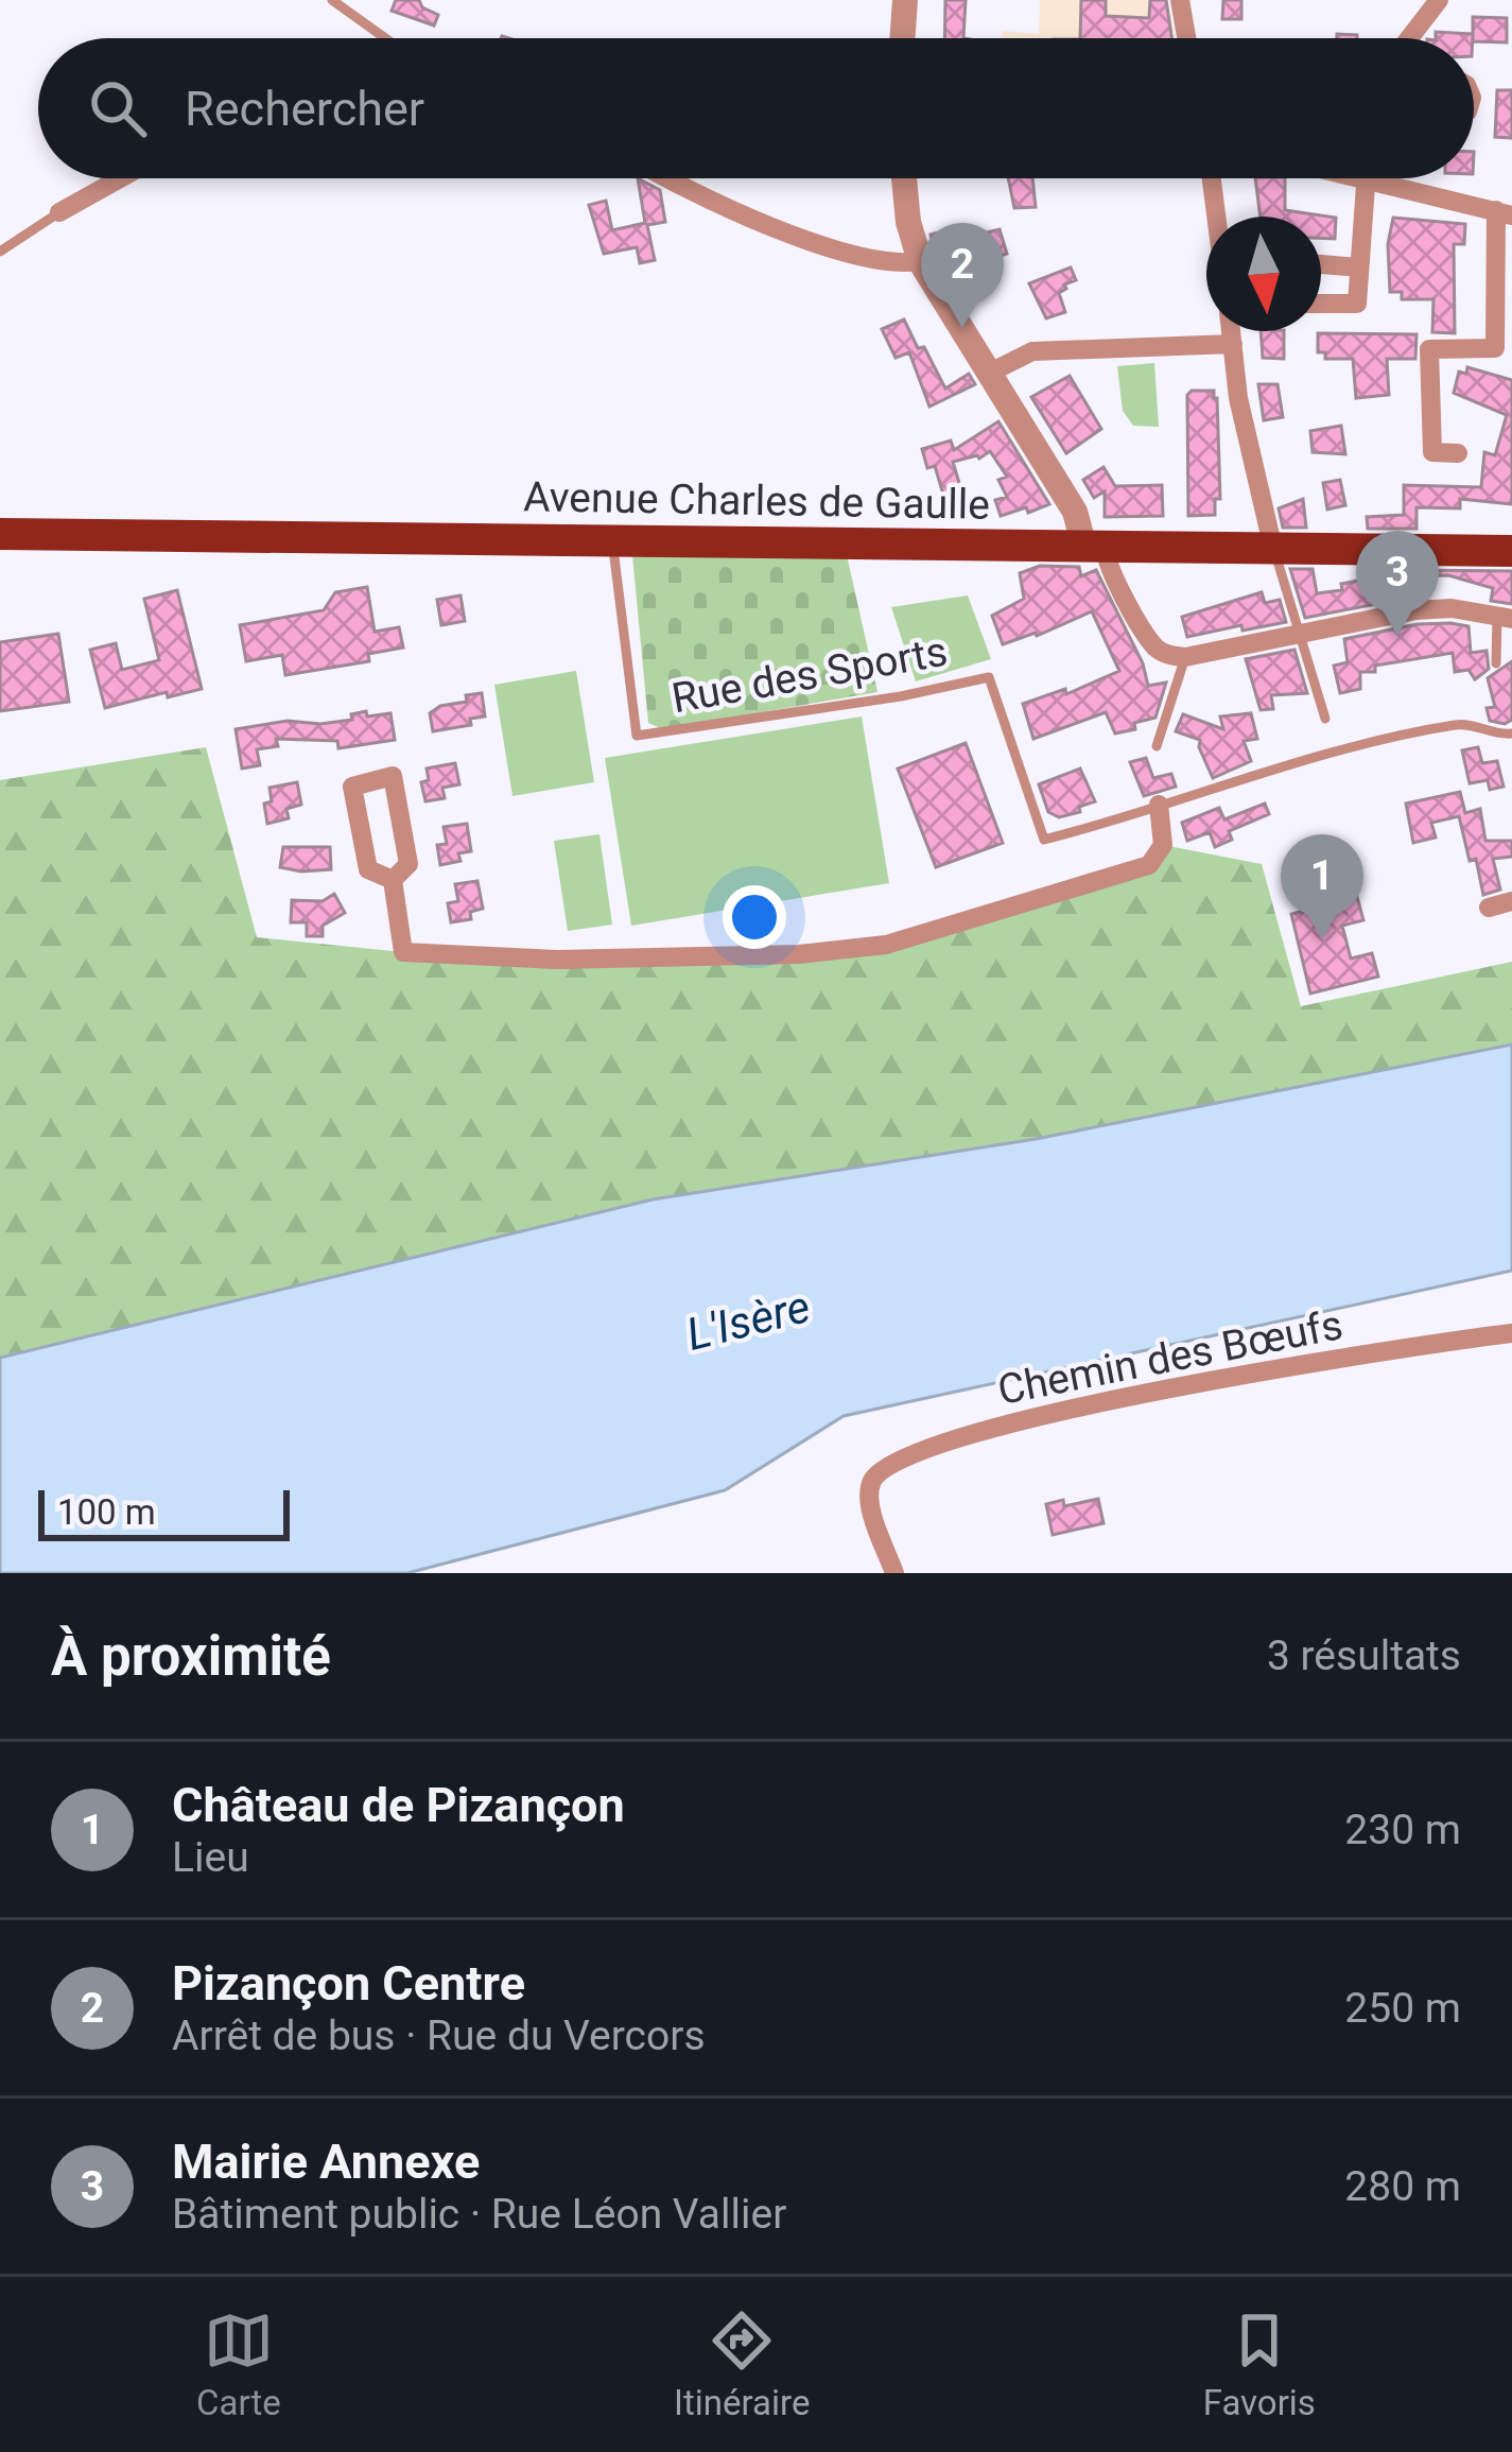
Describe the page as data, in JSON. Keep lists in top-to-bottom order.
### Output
{
  "streets": {
    "main road": ["Avenue Charles de Gaulle"],
    "street": ["Chemin des Bœufs"],
    "lane": ["Rue des Sports"]
  },
  "crossings": [
    ["Avenue Charles de Gaulle", "Rue des Sports"]
  ],
  "water": ["L'Isère"],
  "scale_bar": "100 m",
  "north": "bottom",
  "page": {
    "search": "Rechercher",
    "pins": ["2", "3", "1"],
    "scale": "100 m",
    "heading": ["À proximité", "3 résultats"],
    "list": [
      {
        "mark": "1",
        "name": "Château de Pizançon",
        "note": "Lieu",
        "value": "230 m"
      },
      {
        "mark": "2",
        "name": "Pizançon Centre",
        "note": "Arrêt de bus · Rue du Vercors",
        "value": "250 m"
      },
      {
        "mark": "3",
        "name": "Mairie Annexe",
        "note": "Bâtiment public · Rue Léon Vallier",
        "value": "280 m"
      }
    ],
    "nav": ["Carte", "Itinéraire", "Favoris"]
  }
}
